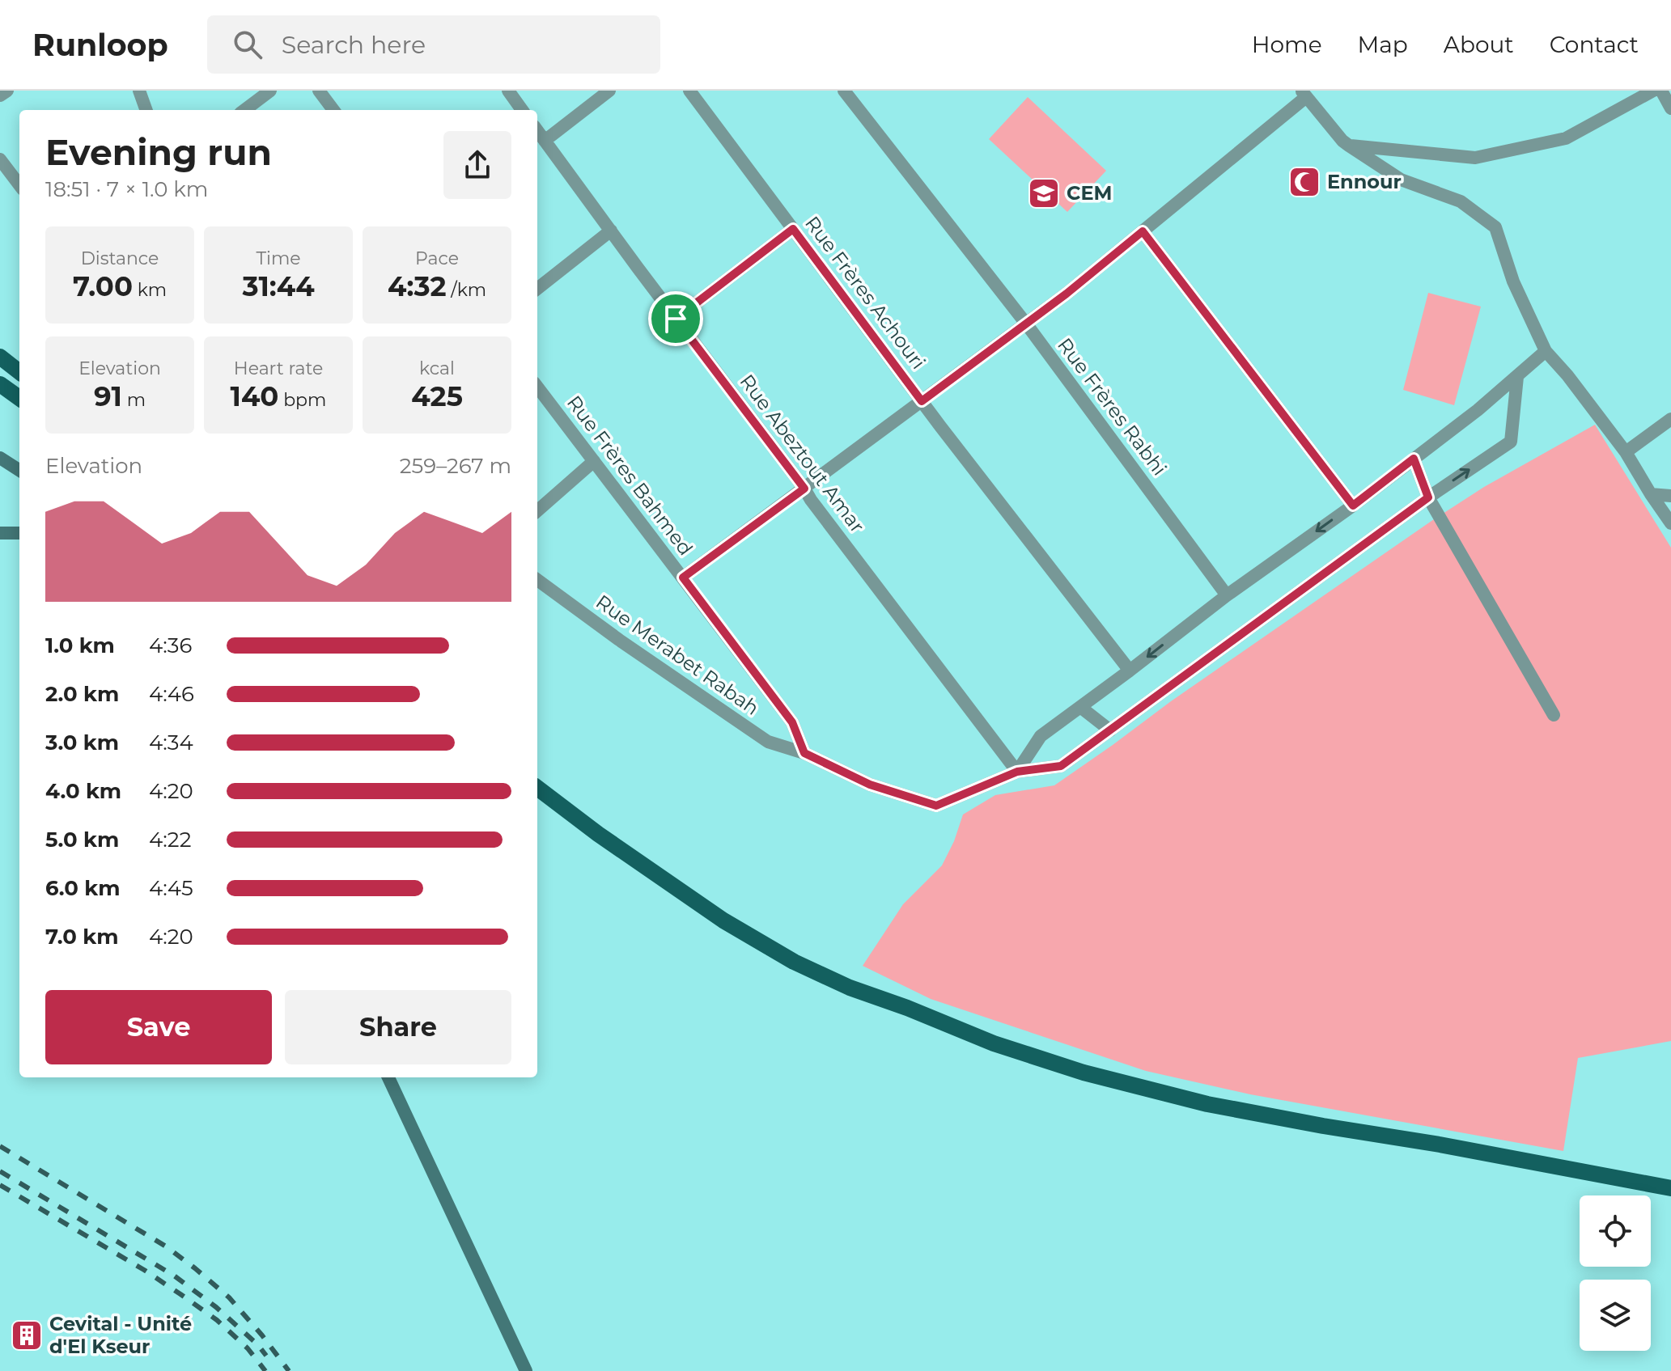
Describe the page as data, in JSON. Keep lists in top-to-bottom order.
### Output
{
  "streets": {
    "street": [
      "Rue Frères Achouri",
      "Rue Frères Rabhi",
      "Rue Abeztout Amar",
      "Rue Frères Bahmed",
      "Rue Merabet Rabah"
    ]
  },
  "crossings": [
    ["Rue Frères Bahmed", "Rue Merabet Rabah"]
  ],
  "places": {
    "mosque": ["Ennour"],
    "school or university": ["CEM"],
    "building": ["Cevital - Unité d'El Kseur"]
  },
  "page": {
    "header": "Runloop",
    "search": "Search here",
    "nav": [
      "Home",
      "Map",
      "About",
      "Contact"
    ],
    "heading": ["Evening run", "18:51 · 7 × 1.0 km"],
    "stats": [
      ["Distance", "7.00 km"],
      ["Time", "31:44"],
      ["Pace", "4:32 /km"],
      ["Elevation", "91 m"],
      ["Heart rate", "140 bpm"],
      ["kcal", "425"]
    ],
    "chart": ["Elevation", "259–267 m"],
    "list": [
      {
        "name": "1.0 km",
        "note": "4:36"
      },
      {
        "name": "2.0 km",
        "note": "4:46"
      },
      {
        "name": "3.0 km",
        "note": "4:34"
      },
      {
        "name": "4.0 km",
        "note": "4:20"
      },
      {
        "name": "5.0 km",
        "note": "4:22"
      },
      {
        "name": "6.0 km",
        "note": "4:45"
      },
      {
        "name": "7.0 km",
        "note": "4:20"
      }
    ],
    "buttons": ["Save", "Share"]
  }
}
